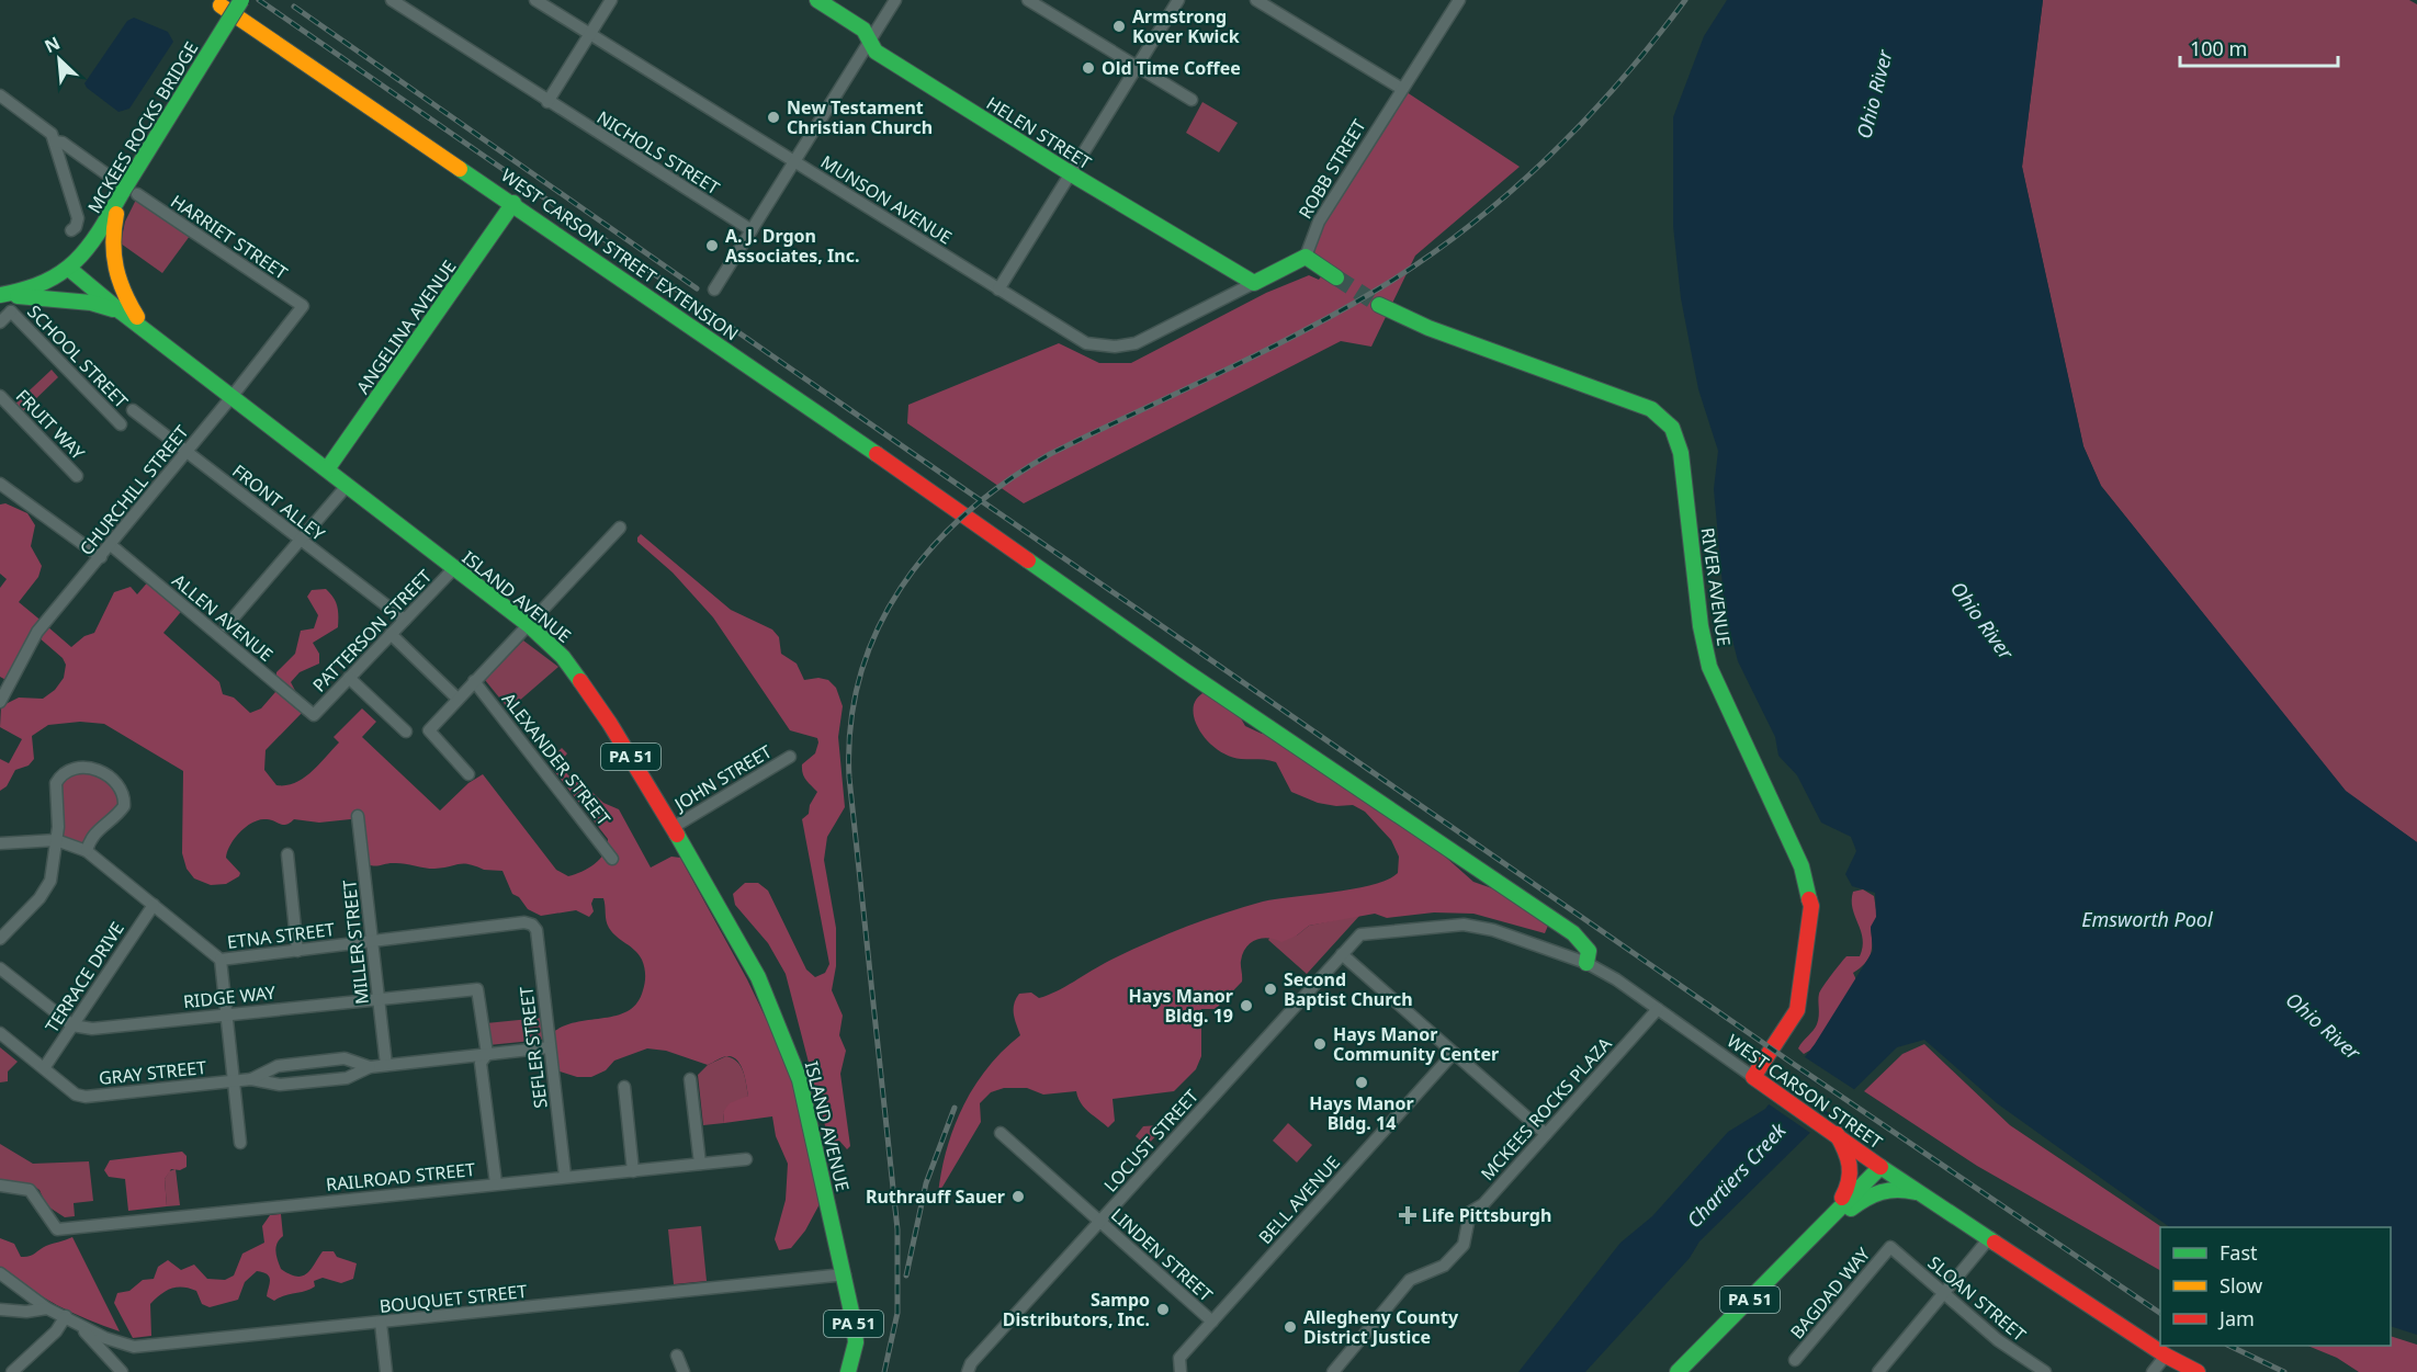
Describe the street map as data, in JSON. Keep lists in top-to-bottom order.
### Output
{
  "streets": {
    "street": [
      "MCKEES ROCKS BRIDGE",
      "HELEN STREET",
      "NICHOLS STREET",
      "ROBB STREET",
      "MUNSON AVENUE",
      "HARRIET STREET",
      "WEST CARSON STREET EXTENSION",
      "ANGELINA AVENUE",
      "SCHOOL STREET",
      "FRUIT WAY",
      "CHURCHILL STREET",
      "FRONT ALLEY",
      "RIVER AVENUE",
      "ISLAND AVENUE",
      "ALLEN AVENUE",
      "PATTERSON STREET",
      "PA 51",
      "ALEXANDER STREET",
      "JOHN STREET",
      "ETNA STREET",
      "MILLER STREET",
      "TERRACE DRIVE",
      "RIDGE WAY",
      "SEFLER STREET",
      "GRAY STREET",
      "WEST CARSON STREET",
      "MCKEES ROCKS PLAZA",
      "LOCUST STREET",
      "RAILROAD STREET",
      "BELL AVENUE",
      "LINDEN STREET",
      "BAGDAD WAY",
      "BOUQUET STREET",
      "SLOAN STREET"
    ]
  },
  "crossings": [
    ["MCKEES ROCKS BRIDGE", "HARRIET STREET"],
    ["MCKEES ROCKS BRIDGE", "ISLAND AVENUE"],
    ["HELEN STREET", "MUNSON AVENUE"],
    ["HARRIET STREET", "CHURCHILL STREET"],
    ["WEST CARSON STREET EXTENSION", "ANGELINA AVENUE"],
    ["WEST CARSON STREET EXTENSION", "WEST CARSON STREET"],
    ["ANGELINA AVENUE", "ISLAND AVENUE"],
    ["CHURCHILL STREET", "FRONT ALLEY"],
    ["CHURCHILL STREET", "ISLAND AVENUE"],
    ["CHURCHILL STREET", "ALLEN AVENUE"],
    ["FRONT ALLEY", "PATTERSON STREET"],
    ["RIVER AVENUE", "WEST CARSON STREET"],
    ["ISLAND AVENUE", "PATTERSON STREET"],
    ["ISLAND AVENUE", "JOHN STREET"],
    ["ISLAND AVENUE", "BOUQUET STREET"],
    ["ALLEN AVENUE", "PATTERSON STREET"],
    ["PA 51", "WEST CARSON STREET"],
    ["ETNA STREET", "MILLER STREET"],
    ["ETNA STREET", "TERRACE DRIVE"],
    ["ETNA STREET", "SEFLER STREET"],
    ["MILLER STREET", "RIDGE WAY"],
    ["MILLER STREET", "GRAY STREET"],
    ["TERRACE DRIVE", "RIDGE WAY"],
    ["TERRACE DRIVE", "GRAY STREET"],
    ["RIDGE WAY", "GRAY STREET"],
    ["SEFLER STREET", "GRAY STREET"],
    ["SEFLER STREET", "RAILROAD STREET"],
    ["WEST CARSON STREET", "MCKEES ROCKS PLAZA"],
    ["WEST CARSON STREET", "LOCUST STREET"],
    ["LOCUST STREET", "LINDEN STREET"],
    ["BELL AVENUE", "LINDEN STREET"],
    ["BAGDAD WAY", "SLOAN STREET"]
  ],
  "water": ["Ohio River", "Emsworth Pool", "Chartiers Creek"],
  "places": {
    "other": [
      "Armstrong Kover Kwick",
      "Old Time Coffee",
      "New Testament Christian Church",
      "A. J. Drgon Associates, Inc.",
      "Second Baptist Church",
      "Hays Manor Bldg. 19",
      "Hays Manor Community Center",
      "Hays Manor Bldg. 14",
      "Ruthrauff Sauer",
      "Sampo Distributors, Inc.",
      "Allegheny County District Justice"
    ],
    "health": ["Life Pittsburgh"]
  },
  "legend": ["Fast", "Slow", "Jam"],
  "scale_bar": "100 m",
  "north": "top left"
}
